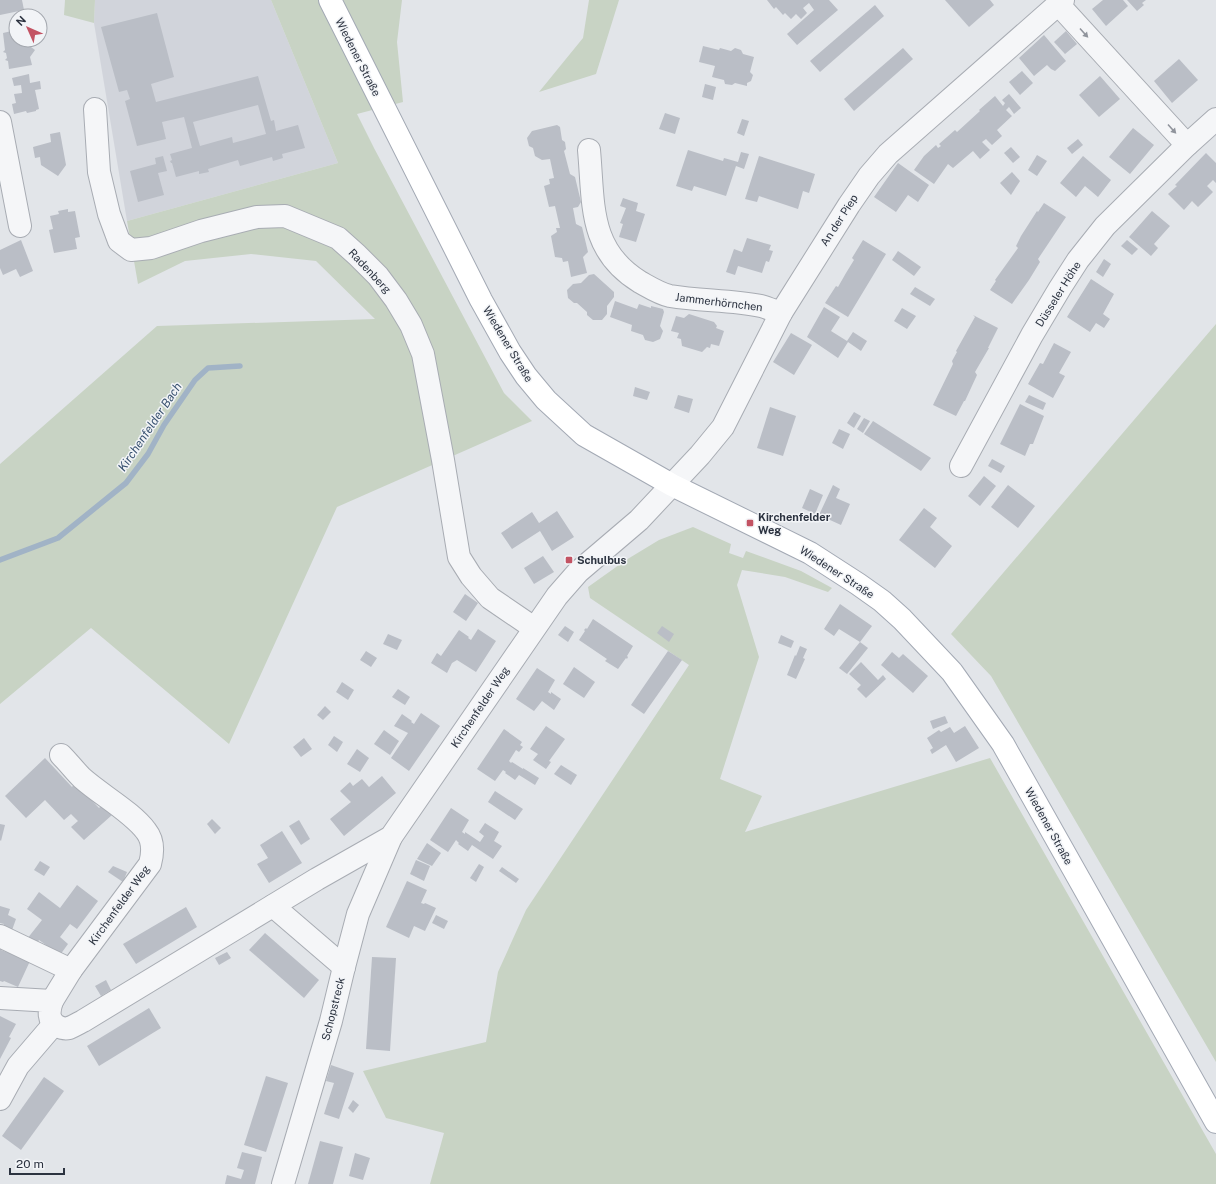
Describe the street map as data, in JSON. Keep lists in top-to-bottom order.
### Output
{
  "streets": {
    "main road": ["Wiedener Straße"],
    "street": [
      "An der Piep",
      "Radenberg",
      "Düsseler Höhe",
      "Jammerhörnchen",
      "Kirchenfelder Weg",
      "Schopstreck"
    ]
  },
  "crossings": [
    ["Wiedener Straße", "An der Piep"],
    ["Wiedener Straße", "Kirchenfelder Weg"],
    ["An der Piep", "Jammerhörnchen"],
    ["An der Piep", "Kirchenfelder Weg"],
    ["Radenberg", "Kirchenfelder Weg"],
    ["Kirchenfelder Weg", "Schopstreck"]
  ],
  "water": ["Kirchenfelder Bach"],
  "places": {
    "transit": ["Kirchenfelder Weg", "Schulbus"]
  },
  "scale_bar": "20 m",
  "north": "top left"
}
